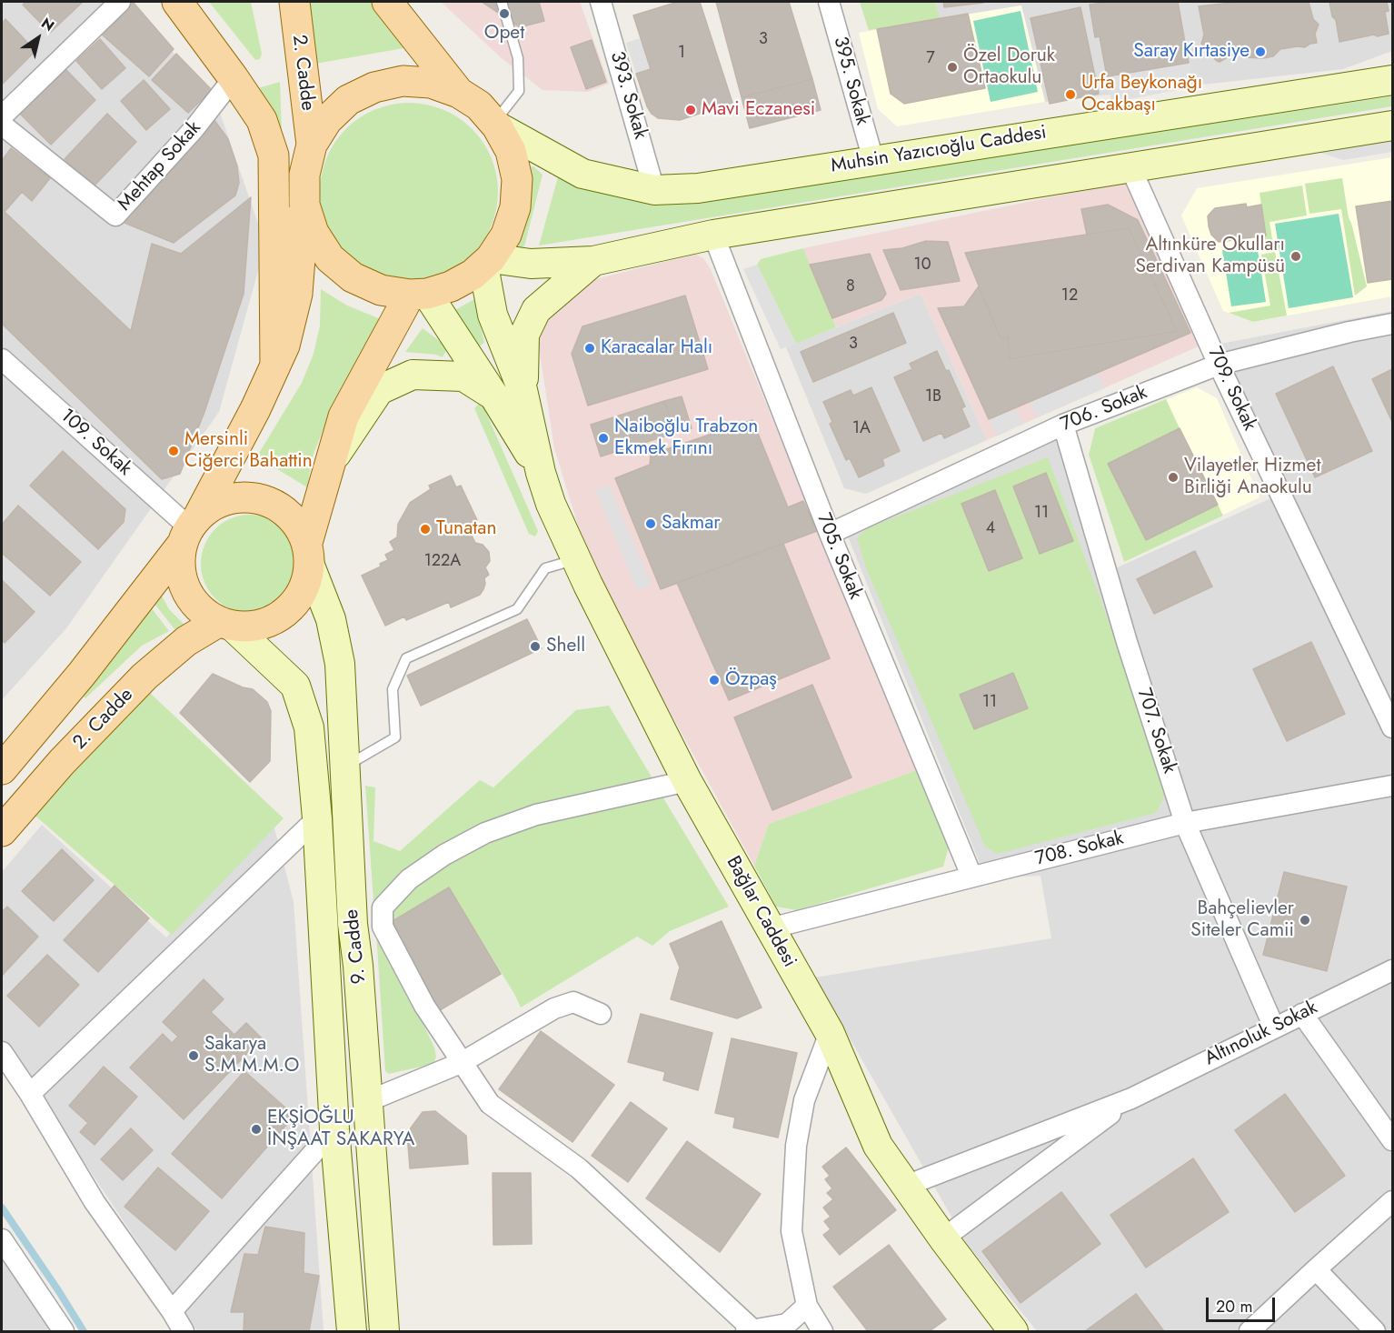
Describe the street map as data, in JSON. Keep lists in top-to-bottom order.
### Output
{
  "streets": {
    "main road": [
      "2. Cadde",
      "Muhsin Yazıcıoğlu Caddesi",
      "Bağlar Caddesi",
      "9. Cadde"
    ],
    "street": [
      "395. Sokak",
      "393. Sokak",
      "Mehtap Sokak",
      "709. Sokak",
      "706. Sokak",
      "109. Sokak",
      "705. Sokak",
      "707. Sokak",
      "708. Sokak",
      "Altınoluk Sokak"
    ]
  },
  "crossings": [
    ["2. Cadde", "109. Sokak"],
    ["2. Cadde", "9. Cadde"],
    ["395. Sokak", "Muhsin Yazıcıoğlu Caddesi"],
    ["393. Sokak", "Muhsin Yazıcıoğlu Caddesi"],
    ["709. Sokak", "706. Sokak"],
    ["706. Sokak", "705. Sokak"],
    ["706. Sokak", "707. Sokak"],
    ["109. Sokak", "9. Cadde"],
    ["705. Sokak", "708. Sokak"],
    ["707. Sokak", "708. Sokak"],
    ["707. Sokak", "Altınoluk Sokak"],
    ["708. Sokak", "Bağlar Caddesi"],
    ["Bağlar Caddesi", "Altınoluk Sokak"]
  ],
  "places": [
    "Opet",
    "Saray Kırtasiye",
    "Özel Doruk Ortaokulu",
    "Urfa Beykonağı Ocakbaşı",
    "Mavi Eczanesi",
    "Altınküre Okulları Serdivan Kampüsü",
    "Karacalar Halı",
    "Naiboğlu Trabzon Ekmek Fırını",
    "Mersinli Ciğerci Bahattin",
    "Vilayetler Hizmet Birliği Anaokulu",
    "Sakmar",
    "Tunatan",
    "Shell",
    "Özpaş",
    "Bahçelievler Siteler Camii",
    "Sakarya S.M.M.M.O",
    "EKŞİOĞLU İNŞAAT SAKARYA"
  ],
  "house_numbers": [
    "3",
    "1",
    "7",
    "10",
    "8",
    "12",
    "3",
    "1B",
    "1A",
    "11",
    "4",
    "122A",
    "11"
  ],
  "scale_bar": "20 m",
  "north": "top right"
}
